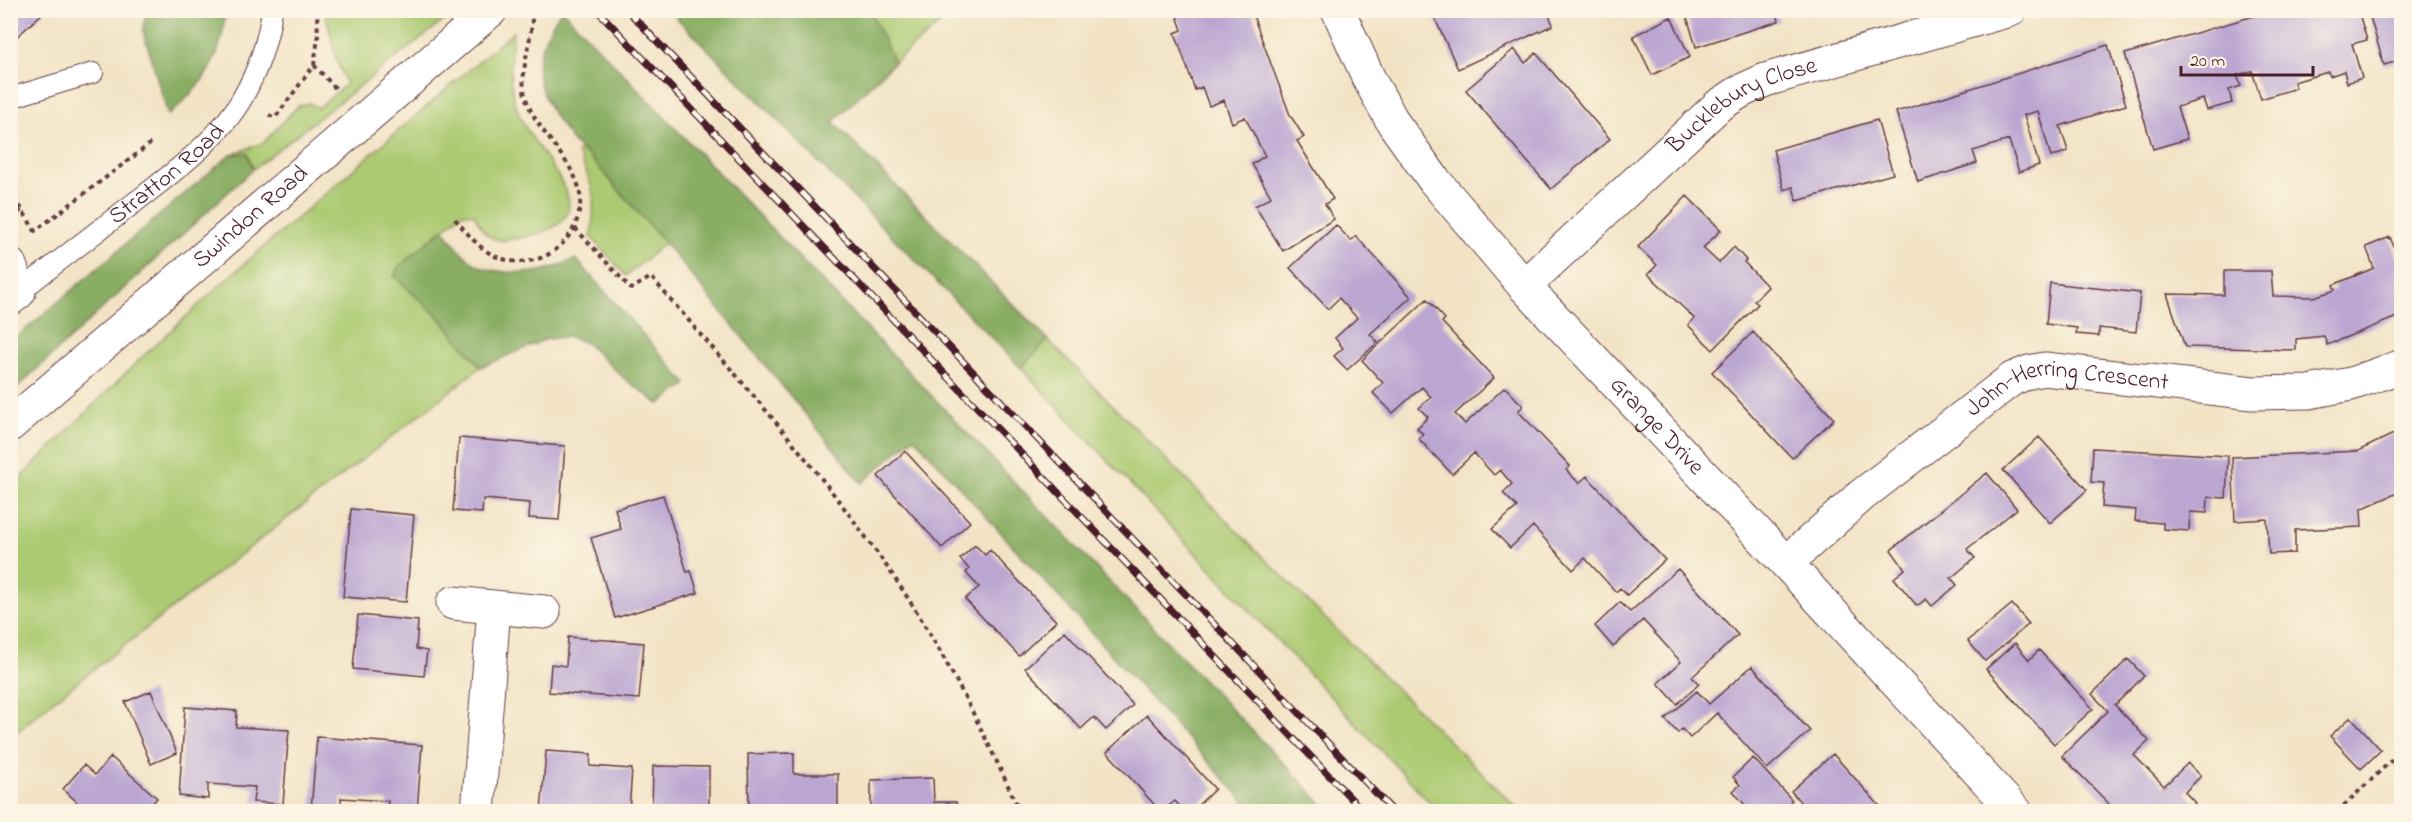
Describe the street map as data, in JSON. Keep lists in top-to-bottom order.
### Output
{
  "streets": {
    "street": [
      "Bucklebury Close",
      "Swindon Road",
      "John-Herring Crescent",
      "Grange Drive"
    ],
    "lane": ["Stratton Road"]
  },
  "crossings": [
    ["Bucklebury Close", "Grange Drive"],
    ["John-Herring Crescent", "Grange Drive"]
  ],
  "scale_bar": "20 m"
}
